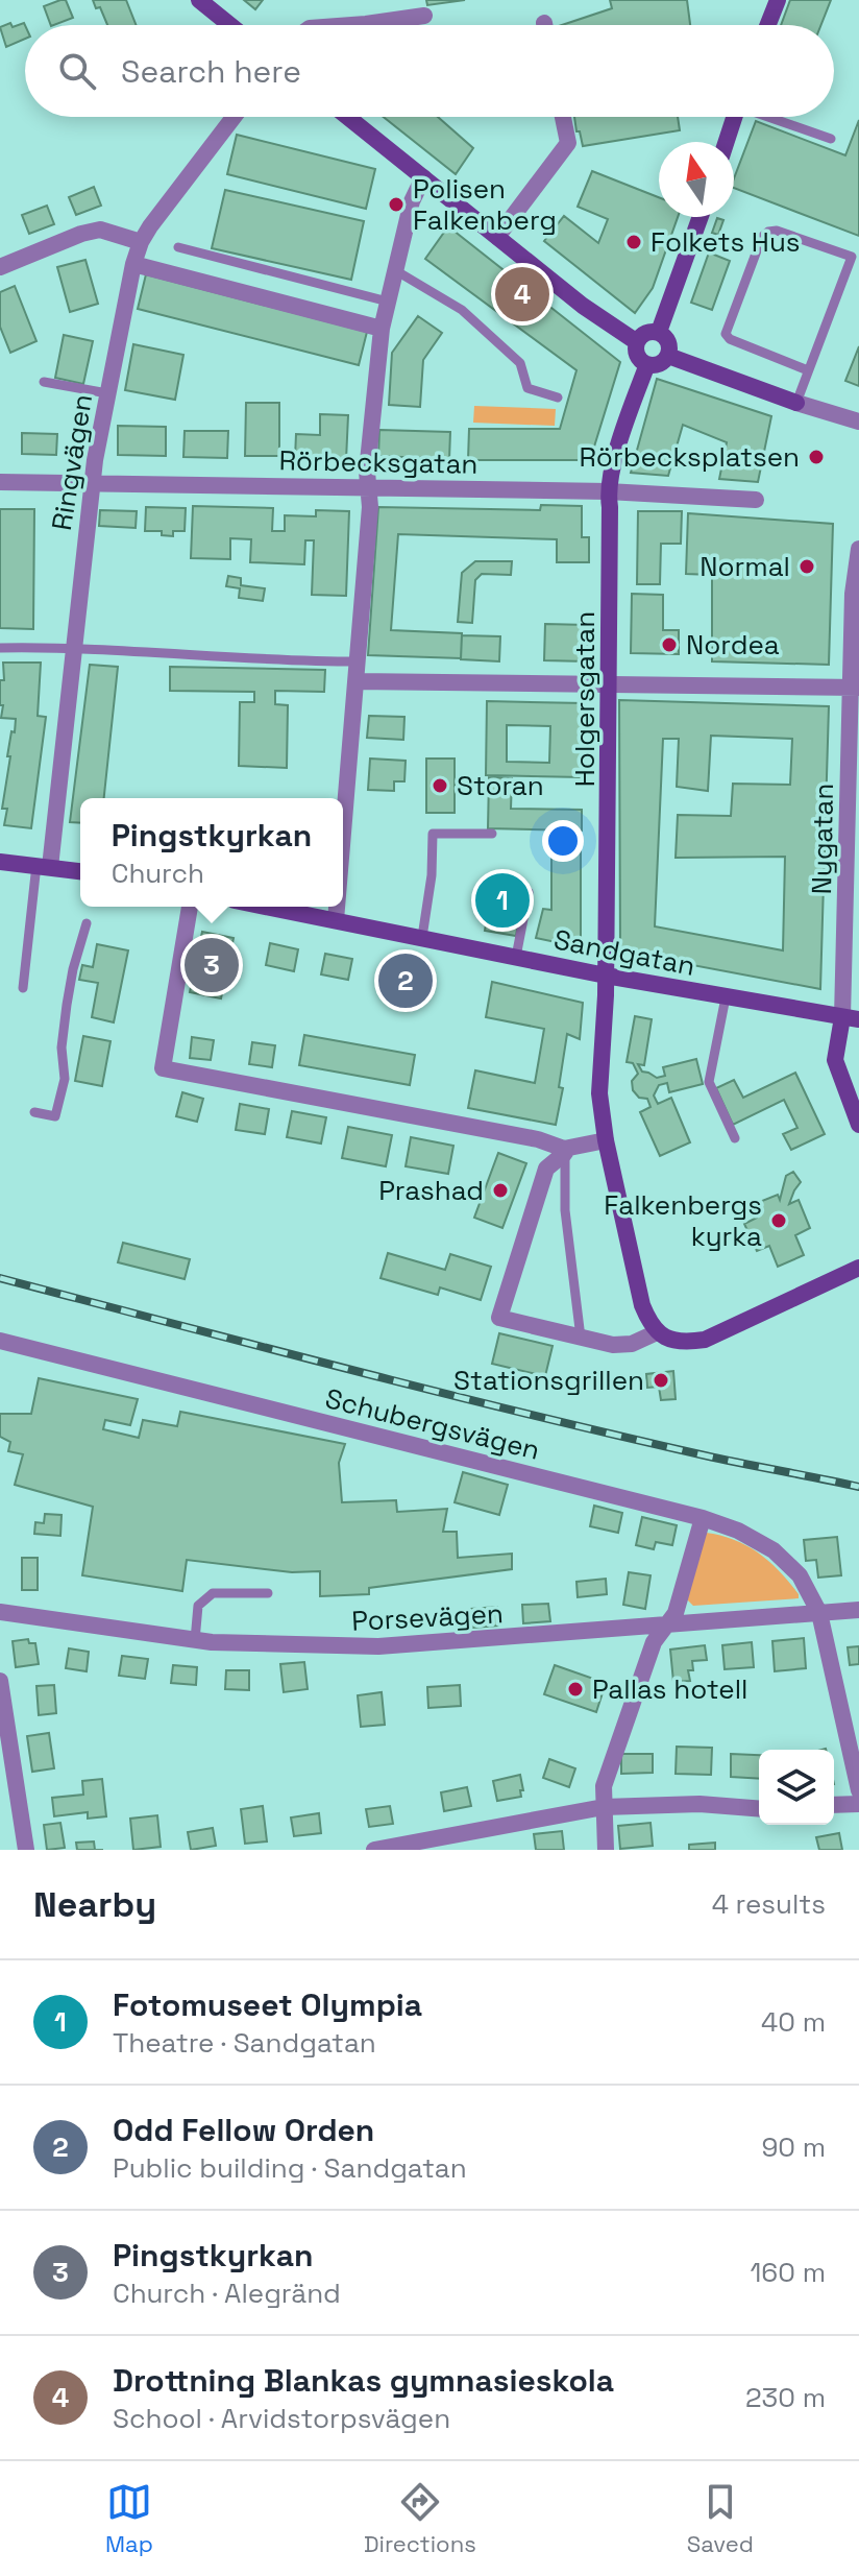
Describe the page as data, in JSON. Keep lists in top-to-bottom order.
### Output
{
  "streets": {
    "main road": ["Holgersgatan", "Nygatan", "Sandgatan"],
    "street": [
      "Ringvägen",
      "Rörbecksgatan",
      "Schubergsvägen",
      "Porsevägen"
    ]
  },
  "crossings": [
    ["Ringvägen", "Rörbecksgatan"],
    ["Rörbecksgatan", "Holgersgatan"],
    ["Holgersgatan", "Sandgatan"],
    ["Nygatan", "Sandgatan"],
    ["Schubergsvägen", "Porsevägen"]
  ],
  "places": [
    "Polisen Falkenberg",
    "Folkets Hus",
    "Rörbecksplatsen",
    "Normal",
    "Nordea",
    "Storan",
    "Prashad",
    "Falkenbergs kyrka",
    "Stationsgrillen",
    "Pallas hotell"
  ],
  "north": "top",
  "page": {
    "search": "Search here",
    "pins": [
      "4",
      "1",
      "3",
      "2"
    ],
    "popup": ["Pingstkyrkan", "Church"],
    "heading": ["Nearby", "4 results"],
    "list": [
      {
        "mark": "1",
        "name": "Fotomuseet Olympia",
        "note": "Theatre · Sandgatan",
        "value": "40 m"
      },
      {
        "mark": "2",
        "name": "Odd Fellow Orden",
        "note": "Public building · Sandgatan",
        "value": "90 m"
      },
      {
        "mark": "3",
        "name": "Pingstkyrkan",
        "note": "Church · Alegränd",
        "value": "160 m"
      },
      {
        "mark": "4",
        "name": "Drottning Blankas gymnasieskola",
        "note": "School · Arvidstorpsvägen",
        "value": "230 m"
      }
    ],
    "nav": ["Map", "Directions", "Saved"]
  }
}
